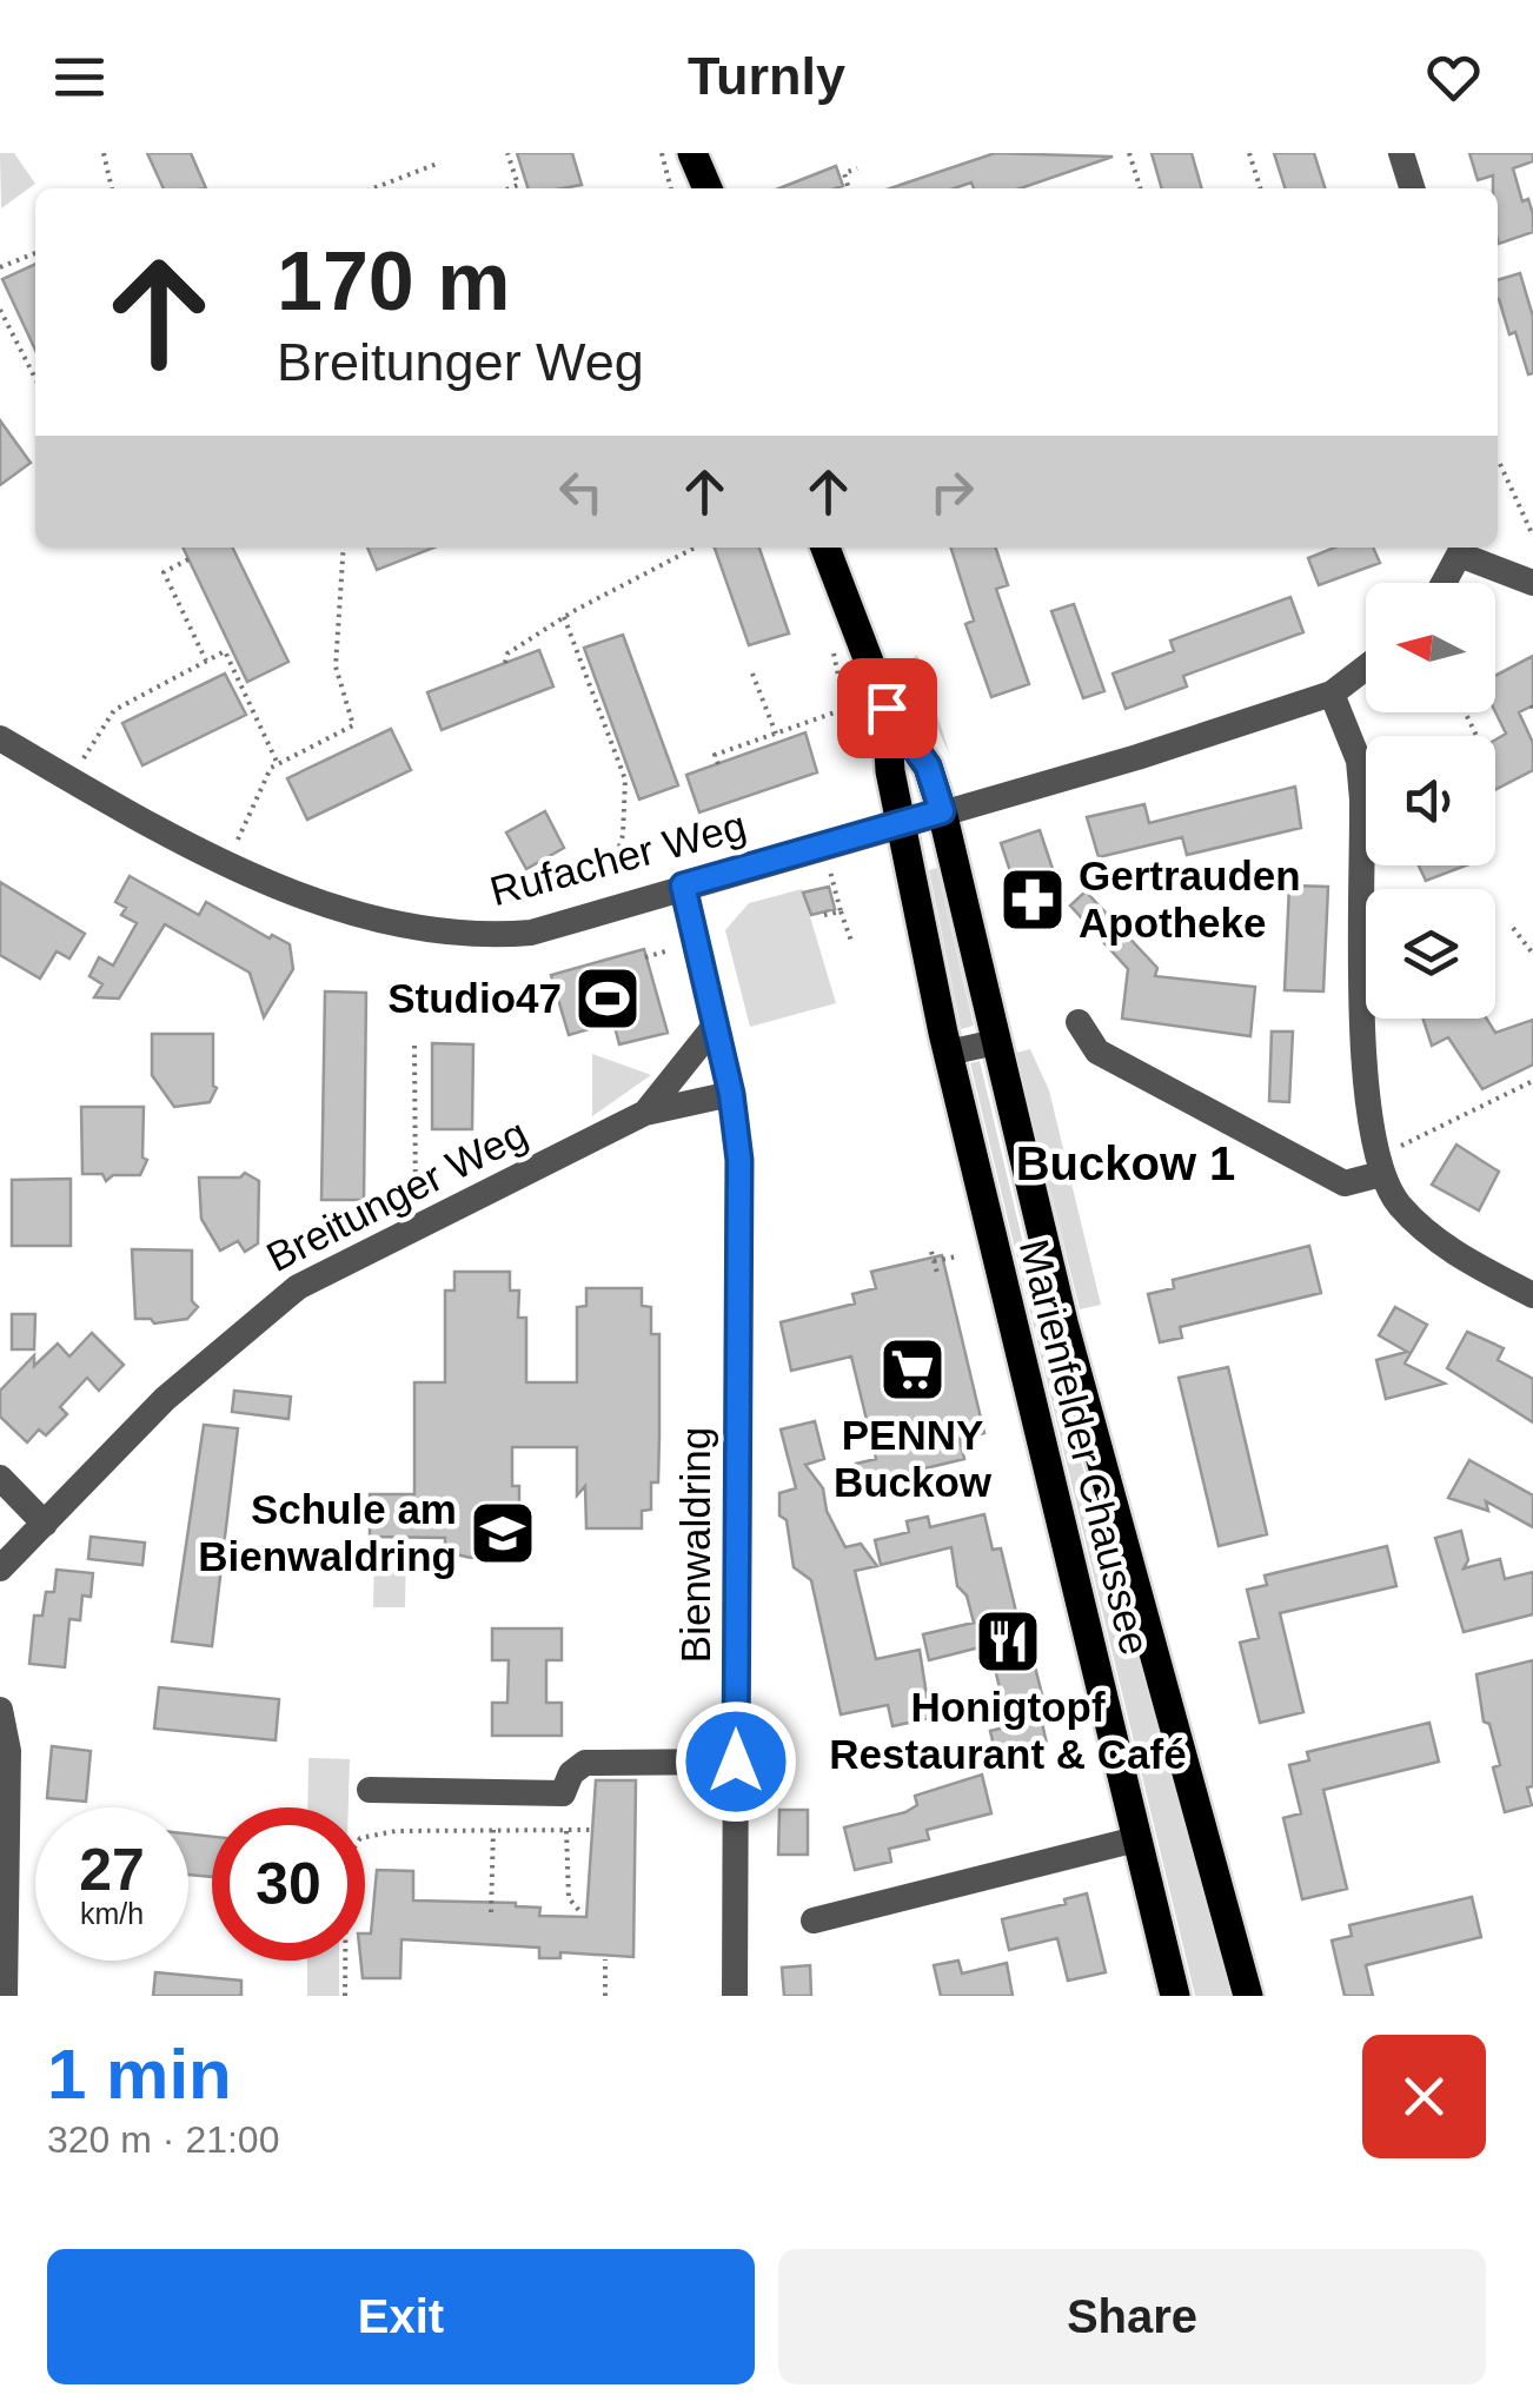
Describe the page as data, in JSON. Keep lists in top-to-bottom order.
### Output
{
  "streets": {
    "main road": ["Marienfelder Chaussee"],
    "street": ["Rufacher Weg", "Breitunger Weg", "Bienwaldring"]
  },
  "crossings": [
    ["Rufacher Weg", "Marienfelder Chaussee"],
    ["Breitunger Weg", "Bienwaldring"]
  ],
  "districts": ["Buckow 1"],
  "places": {
    "pharmacy": ["Gertrauden Apotheke"],
    "sports": ["Studio47"],
    "supermarket": ["PENNY Buckow"],
    "school or university": ["Schule am Bienwaldring"],
    "restaurant": ["Honigtopf Restaurant & Café"]
  },
  "north": "left",
  "page": {
    "header": "Turnly",
    "turn": ["170 m", "Breitunger Weg"],
    "speed": "27 km/h",
    "limit": "30",
    "heading": ["1 min", "320 m · 21:00"],
    "buttons": ["Exit", "Share"]
  }
}
